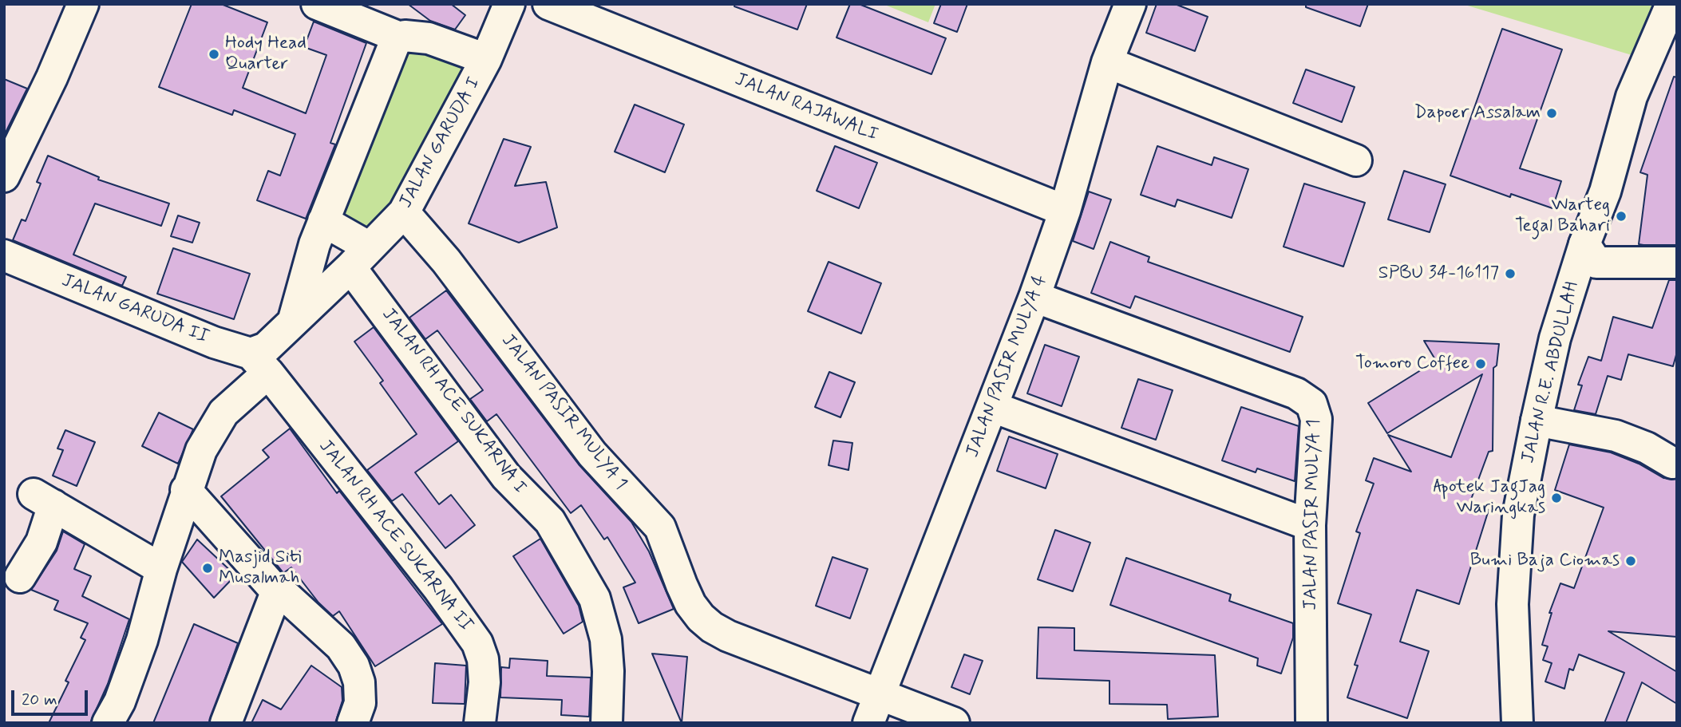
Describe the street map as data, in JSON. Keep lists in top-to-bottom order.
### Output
{
  "streets": {
    "street": [
      "JALAN RAJAWALI",
      "JALAN GARUDA I",
      "JALAN GARUDA II",
      "JALAN PASIR MULYA 4",
      "JALAN R.E. ABDULLAH",
      "JALAN RH ACE SUKARNA I",
      "JALAN PASIR MULYA 1",
      "JALAN RH ACE SUKARNA II"
    ]
  },
  "crossings": [
    ["JALAN RAJAWALI", "JALAN PASIR MULYA 4"],
    ["JALAN GARUDA I", "JALAN GARUDA II"],
    ["JALAN GARUDA I", "JALAN RH ACE SUKARNA I"],
    ["JALAN GARUDA I", "JALAN PASIR MULYA 1"],
    ["JALAN GARUDA I", "JALAN RH ACE SUKARNA II"],
    ["JALAN GARUDA II", "JALAN RH ACE SUKARNA II"],
    ["JALAN PASIR MULYA 4", "JALAN PASIR MULYA 1"]
  ],
  "places": [
    "Hody Head Quarter",
    "Dapoer Assalam",
    "Warteg Tegal Bahari",
    "SPBU 34-16117",
    "Tomoro Coffee",
    "Apotek JagJag Waringkas",
    "Bumi Baja Ciomas",
    "Masjid Siti Musalmah"
  ],
  "scale_bar": "20 m"
}
